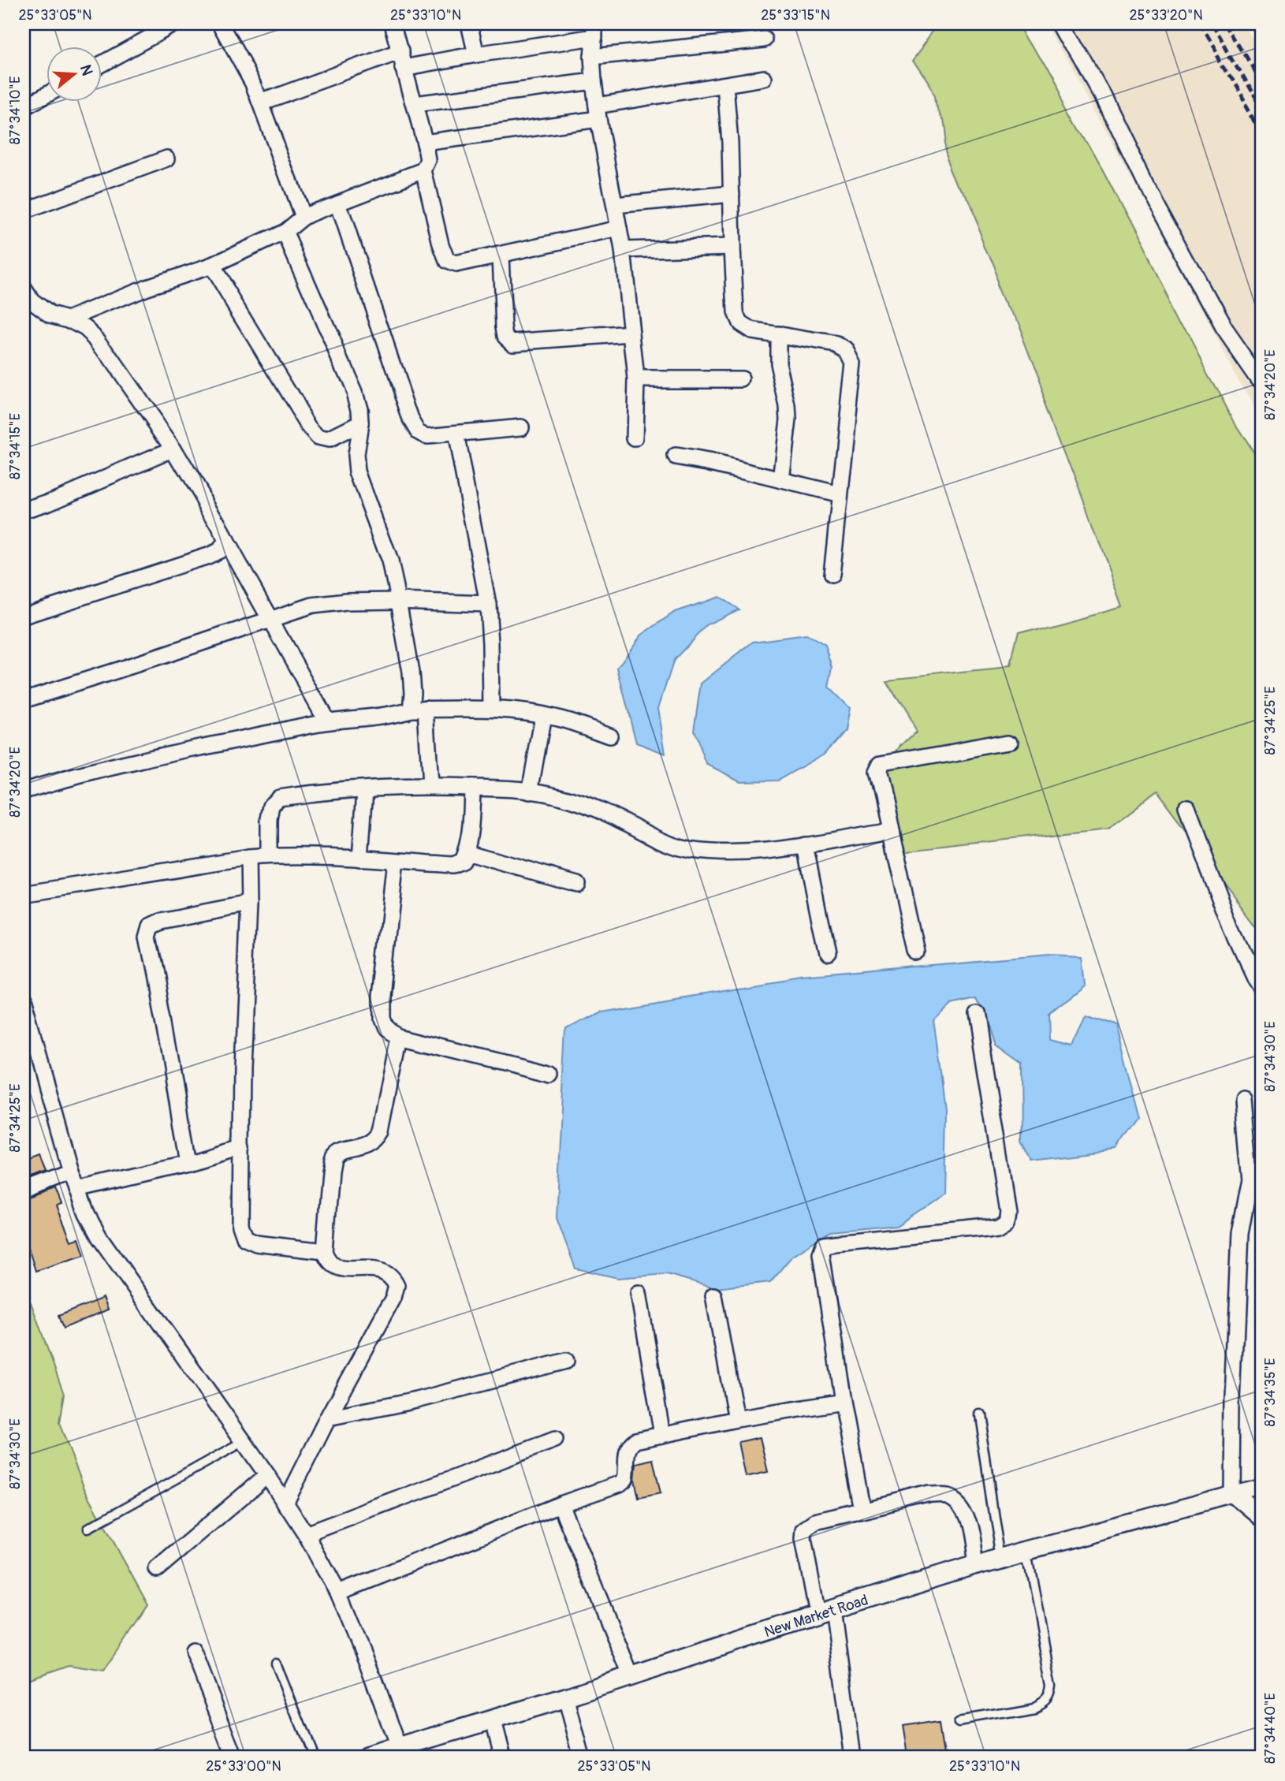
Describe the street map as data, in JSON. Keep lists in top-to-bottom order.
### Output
{
  "streets": {
    "street": ["New Market Road"]
  },
  "north": "right",
  "coordinates": [
    "25°33'05\"N",
    "25°33'10\"N",
    "25°33'15\"N",
    "25°33'20\"N",
    "87°34'10\"E",
    "87°34'20\"E",
    "87°34'15\"E",
    "87°34'25\"E",
    "87°34'30\"E",
    "87°34'35\"E",
    "87°34'40\"E",
    "25°33'00\"N"
  ]
}
